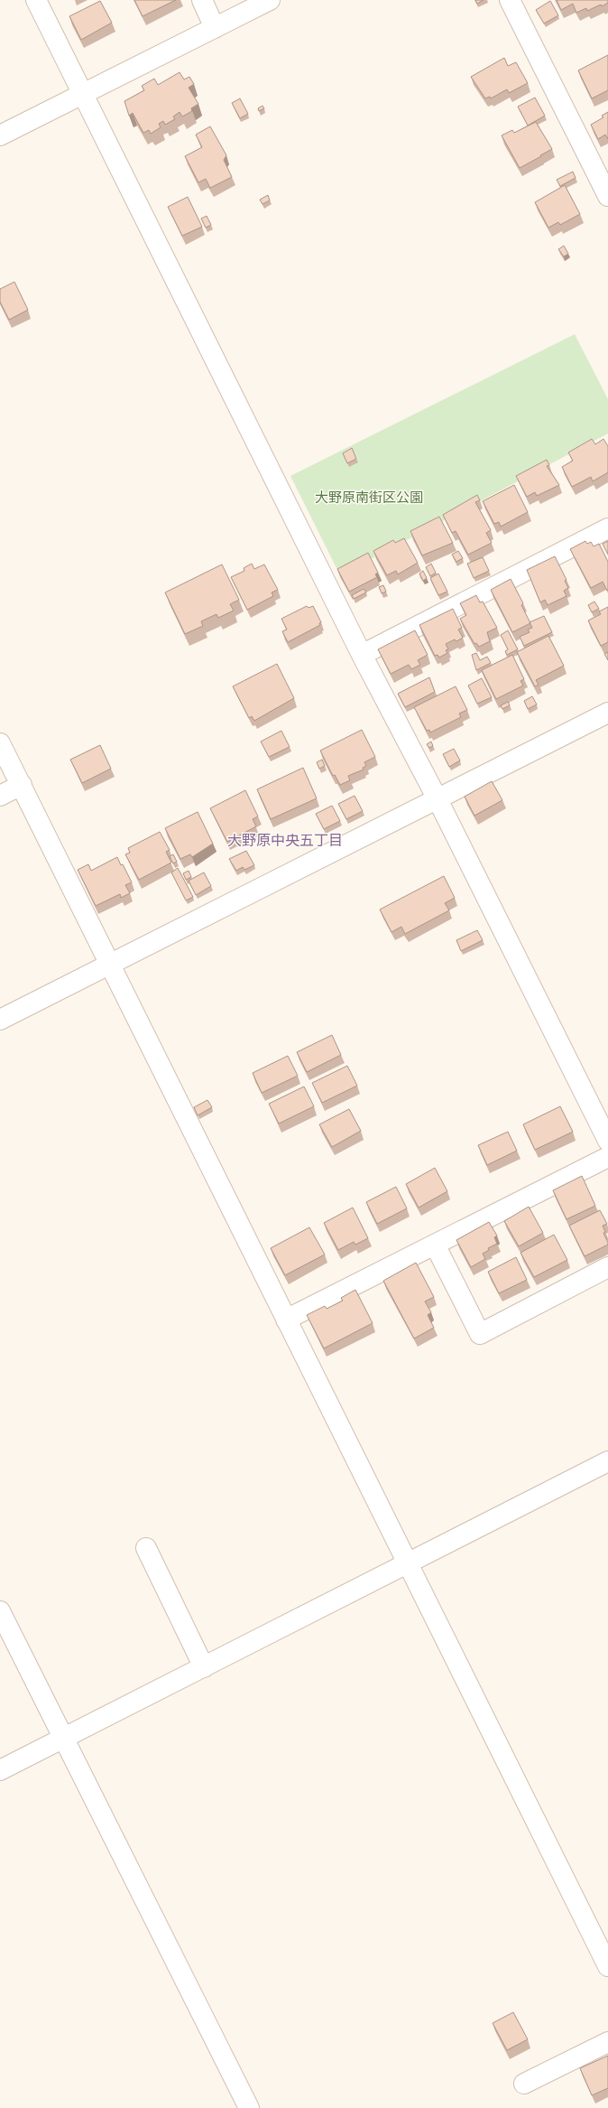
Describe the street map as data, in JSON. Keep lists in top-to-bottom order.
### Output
{
  "districts": ["大野原中央五丁目"],
  "parks": ["大野原南街区公園"]
}
